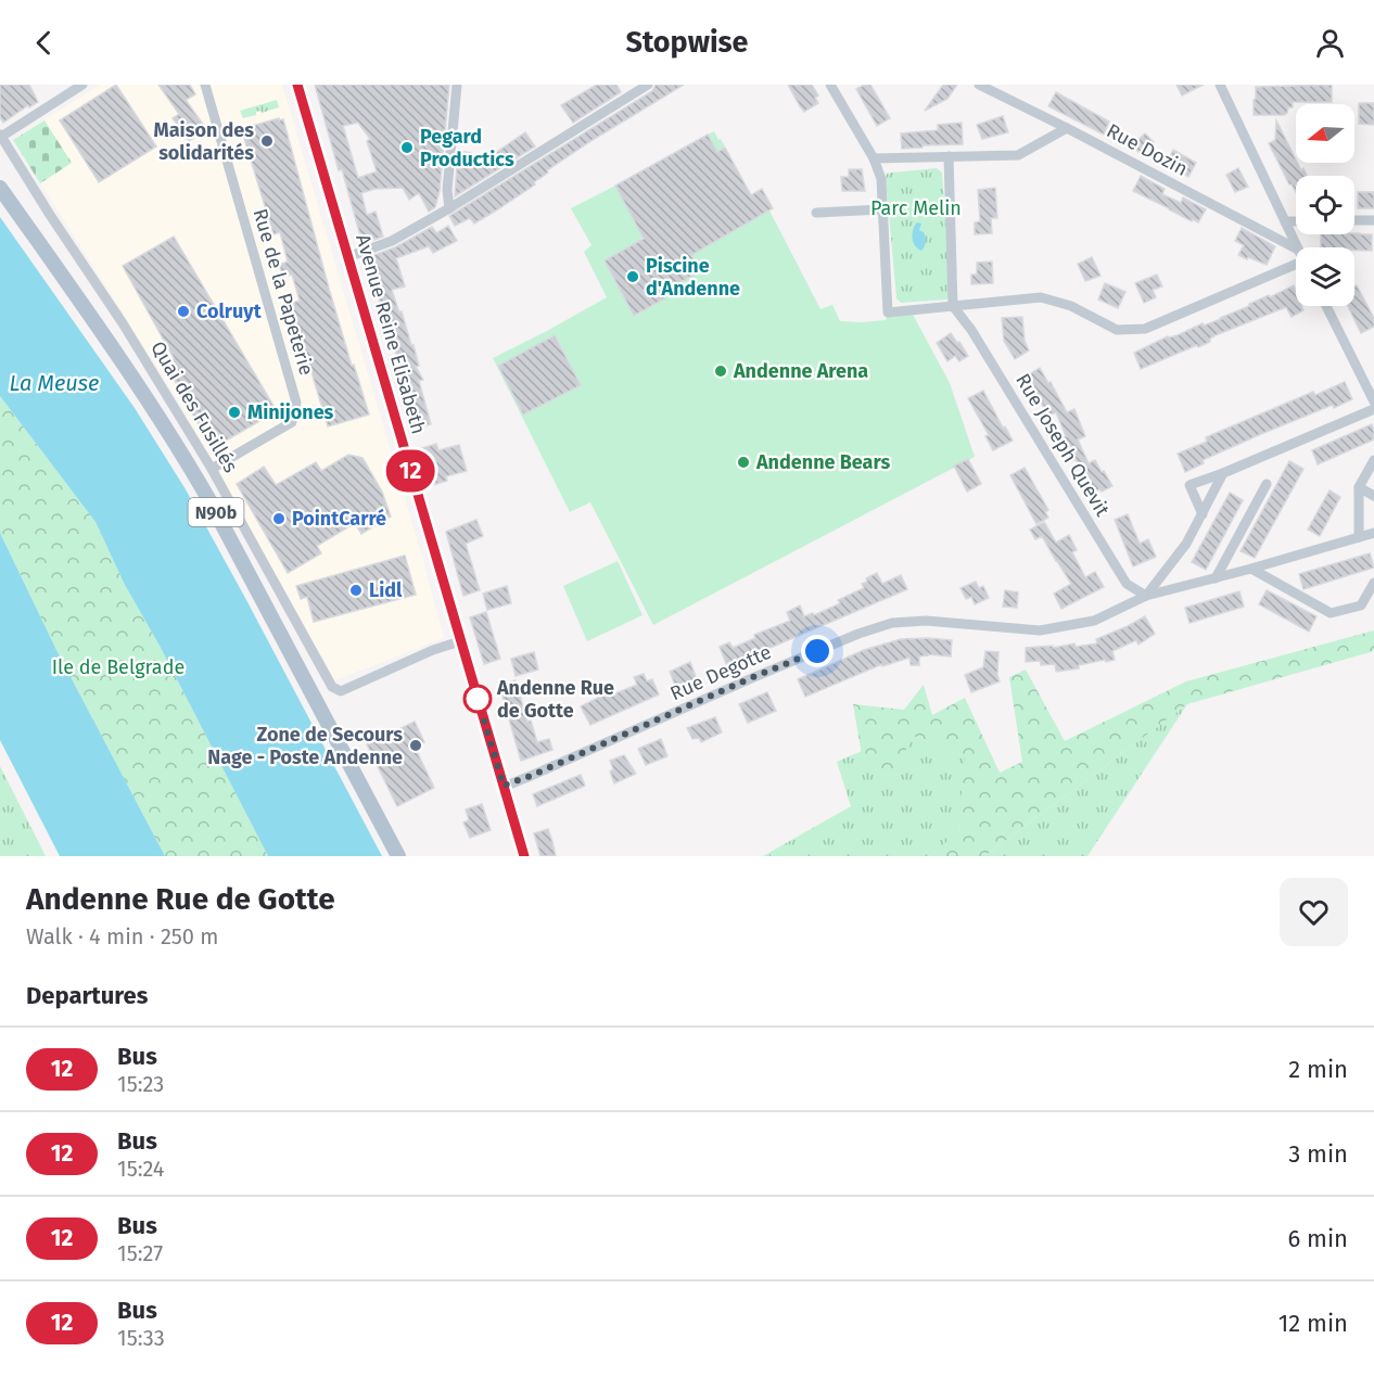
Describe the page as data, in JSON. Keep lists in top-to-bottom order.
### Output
{
  "streets": {
    "main road": ["Avenue Reine Elisabeth", "N90b"],
    "street": [
      "Rue Dozin",
      "Rue de la Papeterie",
      "Quai des Fusillés",
      "Rue Joseph Quevit",
      "Rue Degotte"
    ]
  },
  "crossings": [
    ["Rue de la Papeterie", "Quai des Fusillés"],
    ["Avenue Reine Elisabeth", "Quai des Fusillés"],
    ["Avenue Reine Elisabeth", "Rue Degotte"],
    ["Rue Joseph Quevit", "Rue Degotte"]
  ],
  "water": ["La Meuse"],
  "parks": ["Parc Melin", "Ile de Belgrade"],
  "places": [
    "Maison des solidarités",
    "Pegard Productics",
    "Piscine d'Andenne",
    "Colruyt",
    "Andenne Arena",
    "Minijones",
    "Andenne Bears",
    "PointCarré",
    "Lidl",
    "Andenne Rue de Gotte",
    "Zone de Secours Nage - Poste Andenne"
  ],
  "lines": ["bus line 12"],
  "north": "left",
  "page": {
    "header": "Stopwise",
    "on_map": "12",
    "heading": [
      ["Andenne Rue de Gotte", "Walk · 4 min · 250 m"],
      "Departures"
    ],
    "list": [
      {
        "mark": "12",
        "name": "Bus",
        "note": "15:23",
        "value": "2 min"
      },
      {
        "mark": "12",
        "name": "Bus",
        "note": "15:24",
        "value": "3 min"
      },
      {
        "mark": "12",
        "name": "Bus",
        "note": "15:27",
        "value": "6 min"
      },
      {
        "mark": "12",
        "name": "Bus",
        "note": "15:33",
        "value": "12 min"
      }
    ]
  }
}
